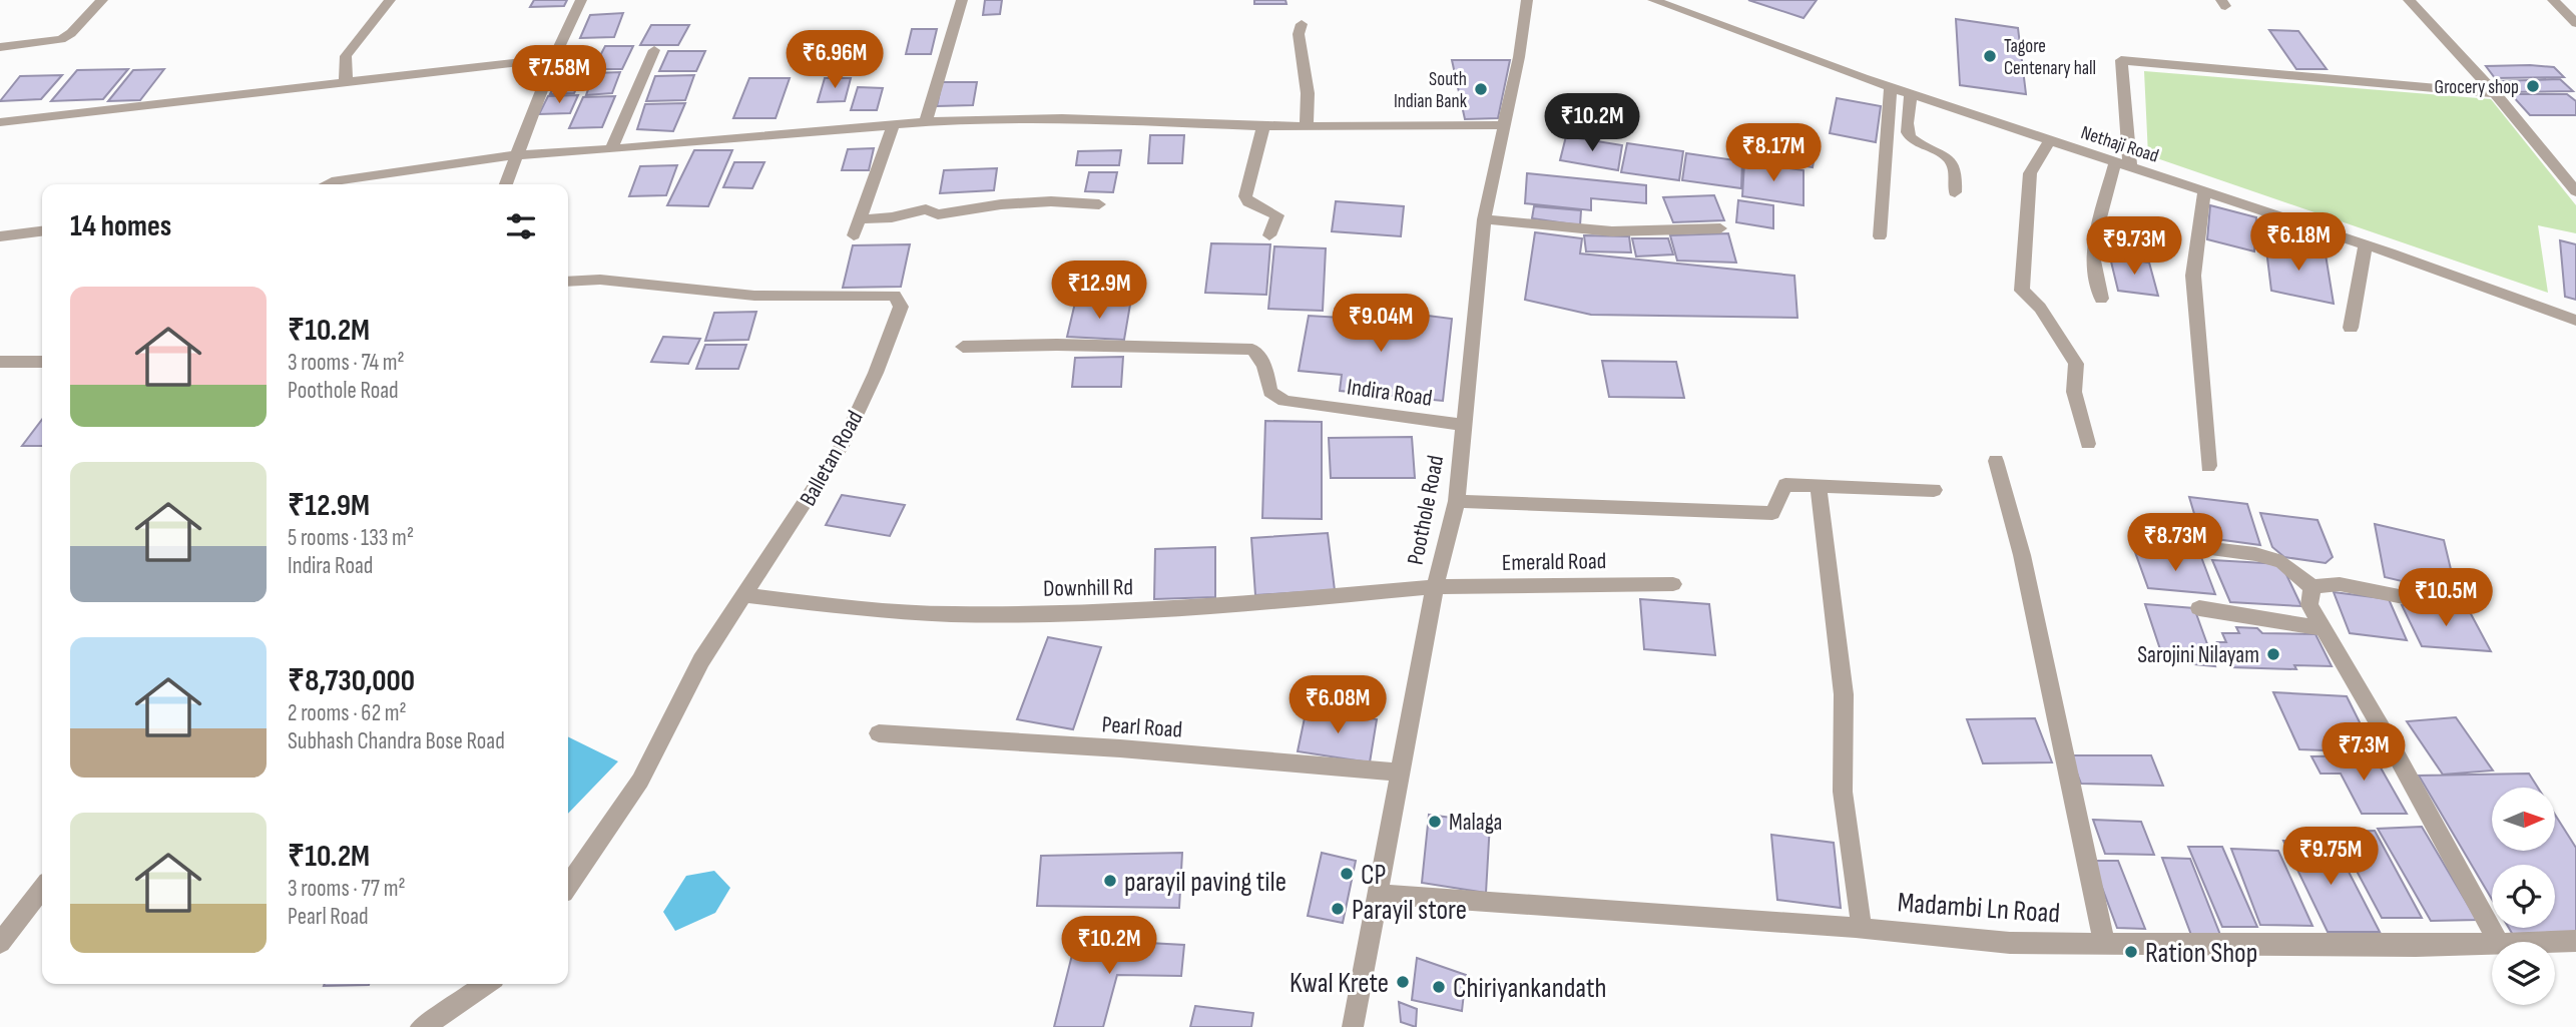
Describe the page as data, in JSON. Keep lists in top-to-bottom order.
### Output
{
  "streets": {
    "street": [
      "Nethaji Road",
      "Indira Road",
      "Balletan Road",
      "Poothole Road",
      "Emerald Road",
      "Downhill Rd",
      "Pearl Road",
      "Madambi Ln Road"
    ]
  },
  "crossings": [
    ["Indira Road", "Poothole Road"],
    ["Balletan Road", "Downhill Rd"],
    ["Poothole Road", "Emerald Road"],
    ["Poothole Road", "Downhill Rd"],
    ["Poothole Road", "Pearl Road"],
    ["Poothole Road", "Madambi Ln Road"],
    ["Emerald Road", "Downhill Rd"]
  ],
  "places": [
    "Tagore Centenary hall",
    "Grocery shop",
    "South Indian Bank",
    "Sarojini Nilayam",
    "Malaga",
    "CP",
    "parayil paving tile",
    "Parayil store",
    "Ration Shop",
    "Kwal Krete",
    "Chiriyankandath"
  ],
  "north": "right",
  "page": {
    "price": [
      "₹6.96M",
      "₹7.58M",
      "₹10.2M",
      "₹8.17M",
      "₹6.18M",
      "₹9.73M",
      "₹12.9M",
      "₹9.04M",
      "₹8.73M",
      "₹10.5M",
      "₹6.08M",
      "₹7.3M",
      "₹9.75M",
      "₹10.2M"
    ],
    "heading": "14 homes",
    "list": [
      {
        "name": "₹10.2M",
        "note": "3 rooms · 74 m² · Poothole Road"
      },
      {
        "name": "₹12.9M",
        "note": "5 rooms · 133 m² · Indira Road"
      },
      {
        "name": "₹8,730,000",
        "note": "2 rooms · 62 m² · Subhash Chandra Bose Road"
      },
      {
        "name": "₹10.2M",
        "note": "3 rooms · 77 m² · Pearl Road"
      }
    ]
  }
}
